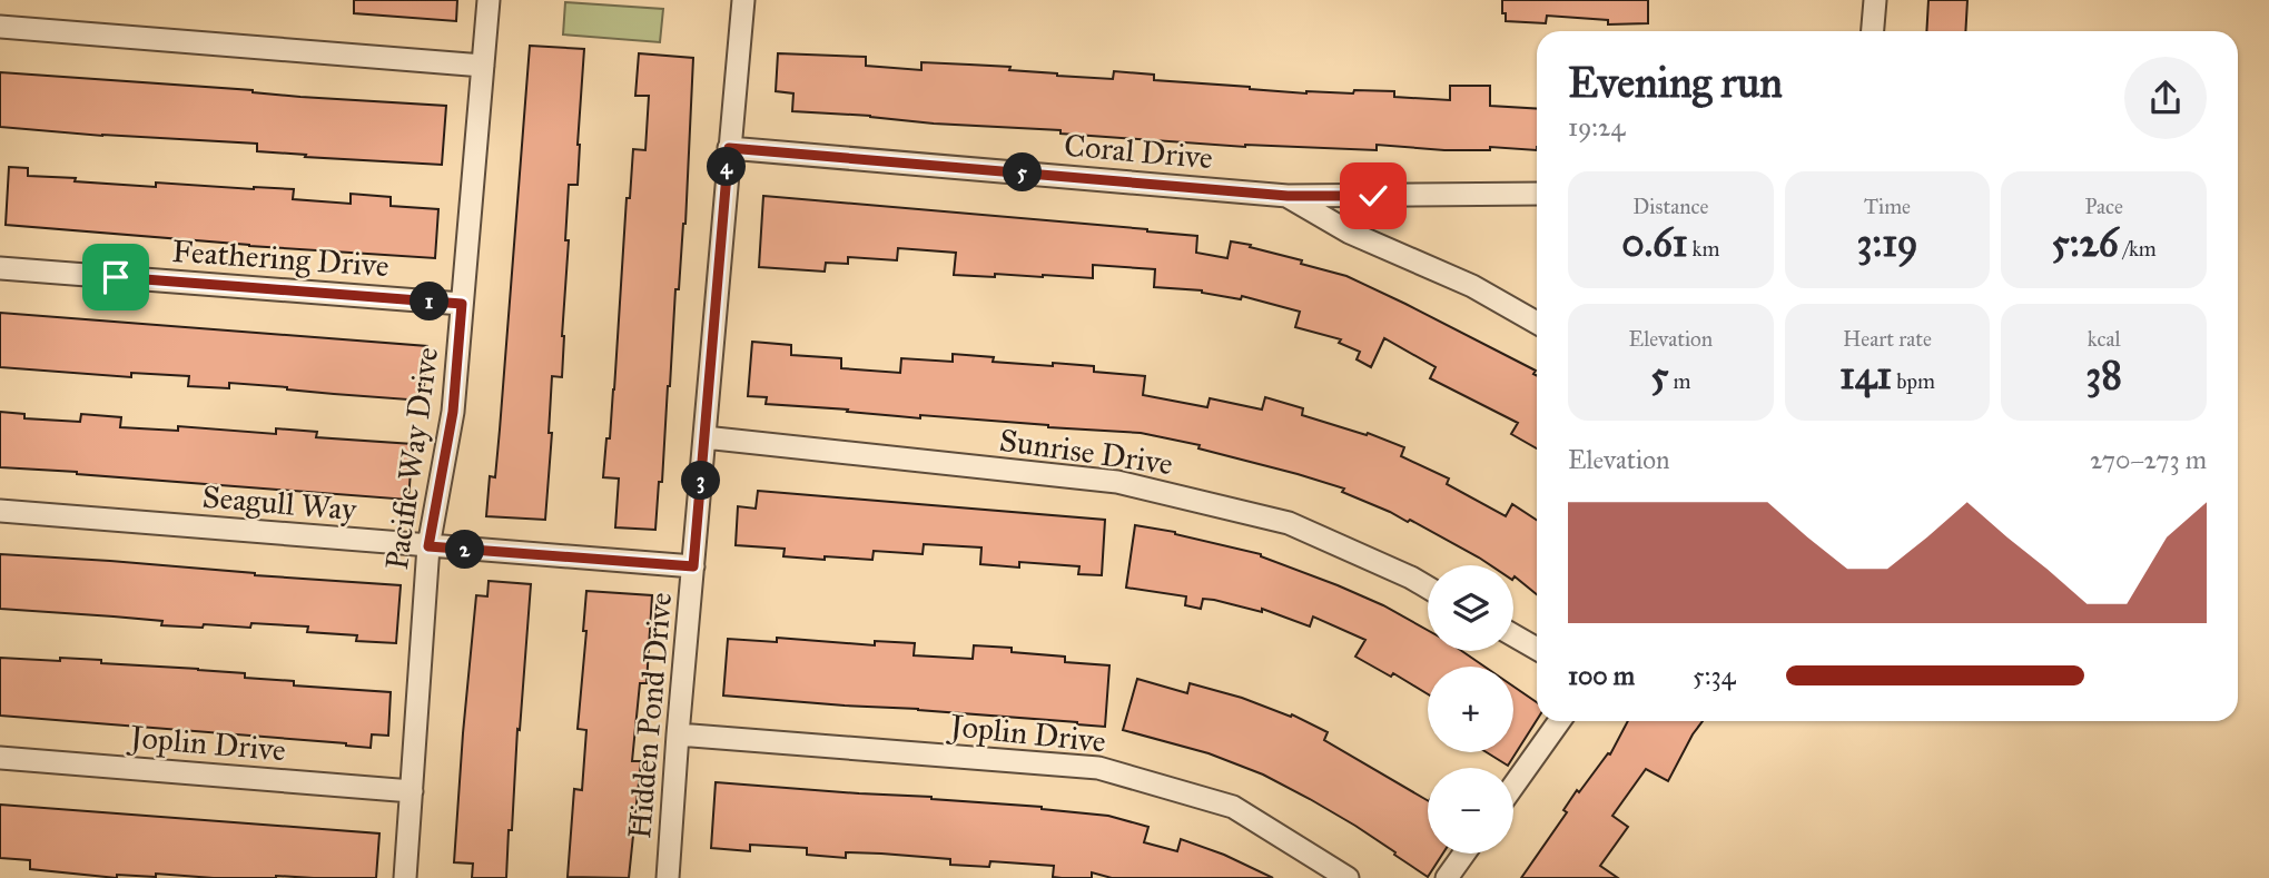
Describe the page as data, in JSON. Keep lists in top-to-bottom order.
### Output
{
  "streets": {
    "street": [
      "Coral Drive",
      "Feathering Drive",
      "Sunrise Drive",
      "Pacific Way Drive",
      "Seagull Way",
      "Hidden Pond Drive",
      "Joplin Drive"
    ]
  },
  "crossings": [
    ["Coral Drive", "Hidden Pond Drive"],
    ["Feathering Drive", "Pacific Way Drive"],
    ["Sunrise Drive", "Hidden Pond Drive"],
    ["Pacific Way Drive", "Seagull Way"],
    ["Pacific Way Drive", "Joplin Drive"],
    ["Seagull Way", "Hidden Pond Drive"],
    ["Hidden Pond Drive", "Joplin Drive"]
  ],
  "page": {
    "heading": ["Evening run", "19:24"],
    "pins": [
      "4",
      "5",
      "1",
      "3",
      "2"
    ],
    "stats": [
      ["Distance", "0.61 km"],
      ["Time", "3:19"],
      ["Pace", "5:26 /km"],
      ["Elevation", "5 m"],
      ["Heart rate", "141 bpm"],
      ["kcal", "38"]
    ],
    "chart": ["Elevation", "270–273 m"],
    "map_buttons": ["+", "−"],
    "list": [
      {
        "name": "100 m",
        "note": "5:34"
      }
    ]
  }
}
